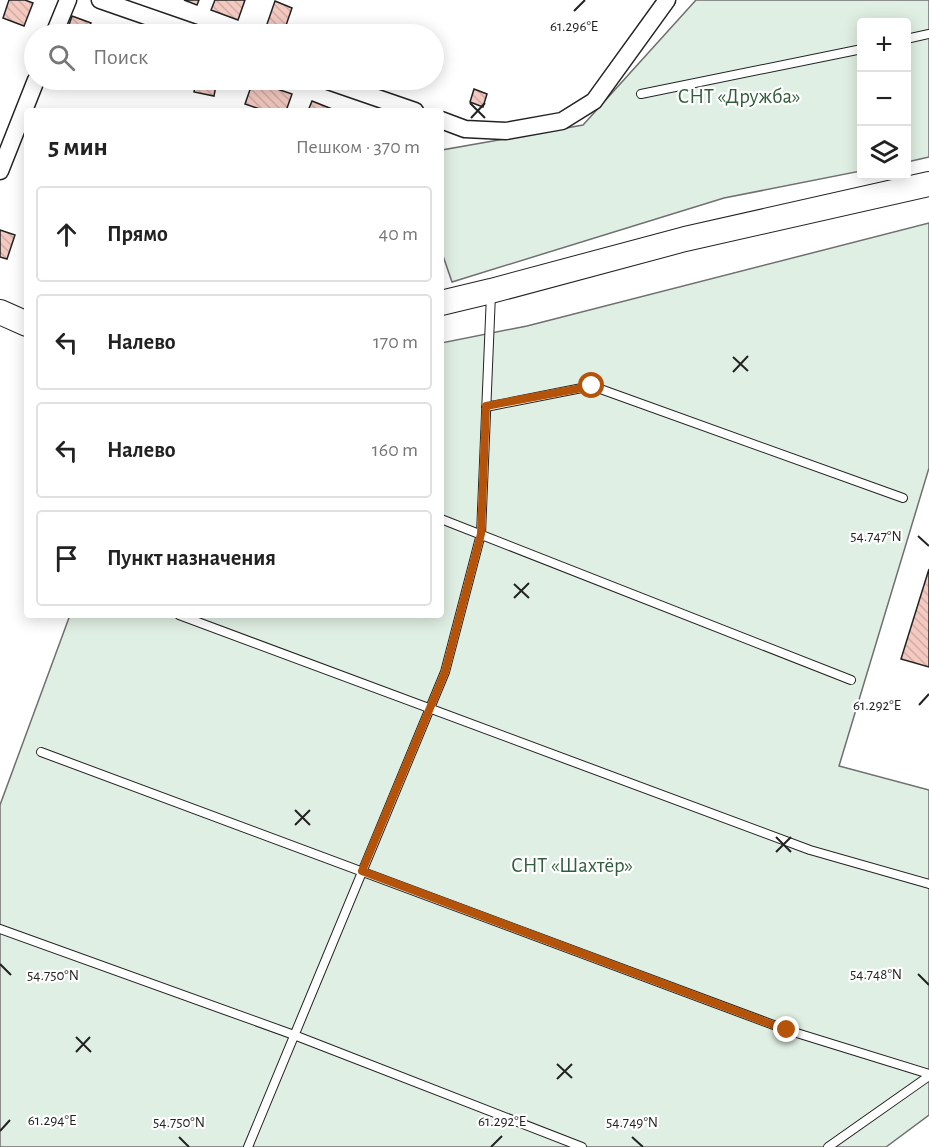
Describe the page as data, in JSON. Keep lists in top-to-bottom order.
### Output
{
  "parks": ["СНТ «Дружба»", "СНТ «Шахтёр»"],
  "page": {
    "map_buttons": ["+", "−"],
    "search": "Поиск",
    "heading": ["5 мин", "Пешком · 370 m"],
    "list": [
      ["Прямо", "40 m"],
      ["Налево", "170 m"],
      ["Налево", "160 m"],
      "Пункт назначения"
    ]
  },
  "coordinates": [
    "61.296°E",
    "54.747°N",
    "61.292°E",
    "54.748°N",
    "54.750°N",
    "61.294°E",
    "54.749°N"
  ]
}
